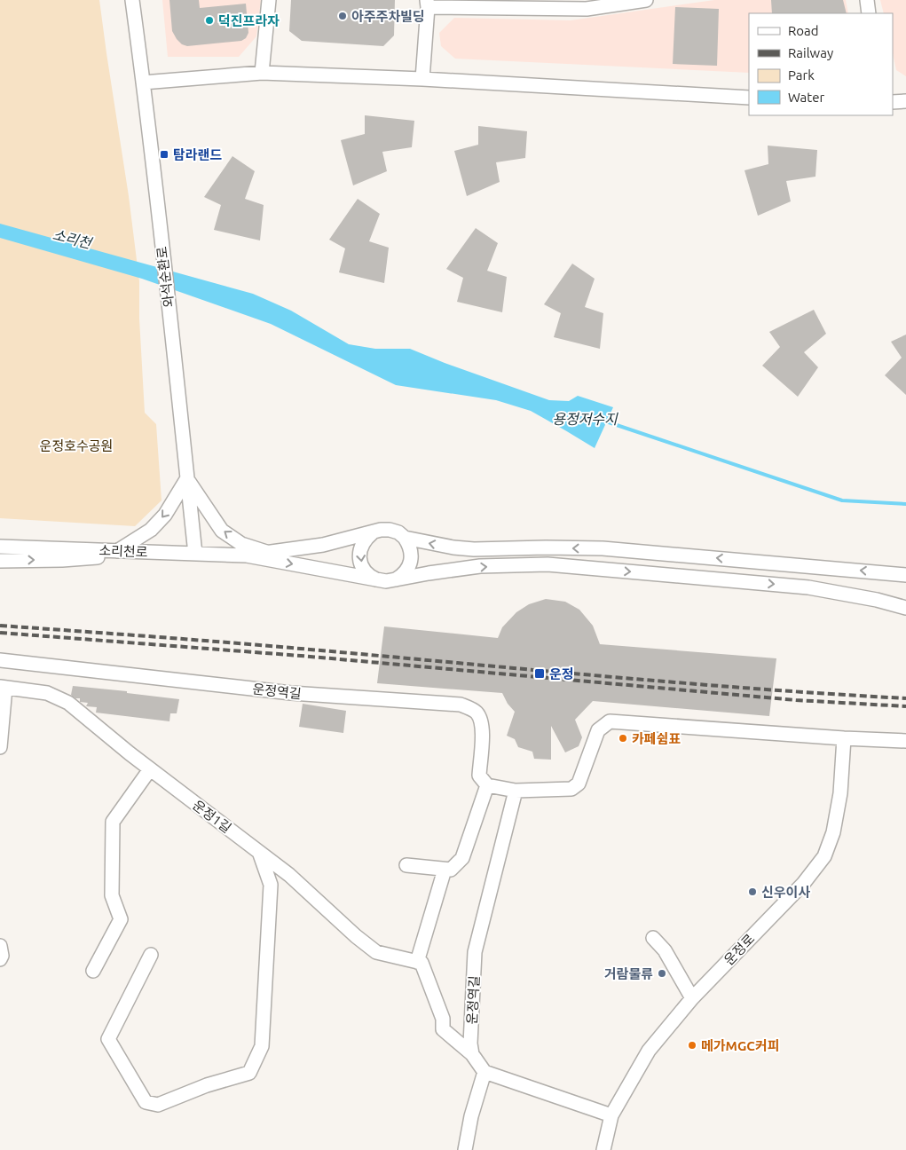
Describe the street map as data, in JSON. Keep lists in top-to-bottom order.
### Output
{
  "streets": {
    "street": [
      "와석순환로",
      "소리천로",
      "운정역길",
      "운정1길",
      "운정로"
    ]
  },
  "crossings": [
    ["와석순환로", "소리천로"]
  ],
  "water": ["소리천", "용정저수지"],
  "parks": ["운정호수공원"],
  "places": {
    "other": [
      "아주주차빌딩",
      "덕진프라자",
      "카페쉼표",
      "신우이사",
      "거람물류",
      "메가MGC커피"
    ],
    "transit": ["탐라랜드", "운정"]
  },
  "legend": [
    "Road",
    "Railway",
    "Park",
    "Water"
  ]
}
